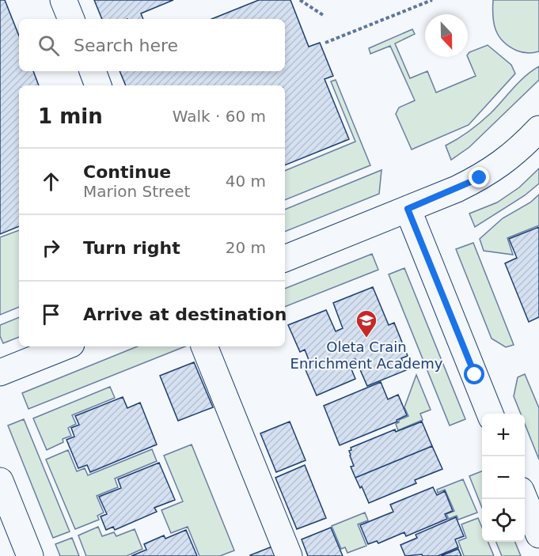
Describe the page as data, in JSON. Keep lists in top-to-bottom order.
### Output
{
  "places": {
    "school or university": ["Oleta Crain Enrichment Academy"]
  },
  "north": "bottom",
  "page": {
    "search": "Search here",
    "heading": ["1 min", "Walk · 60 m"],
    "list": [
      ["Continue", "Marion Street", "40 m"],
      ["Turn right", "20 m"],
      "Arrive at destination"
    ],
    "map_buttons": ["+", "−"]
  }
}
